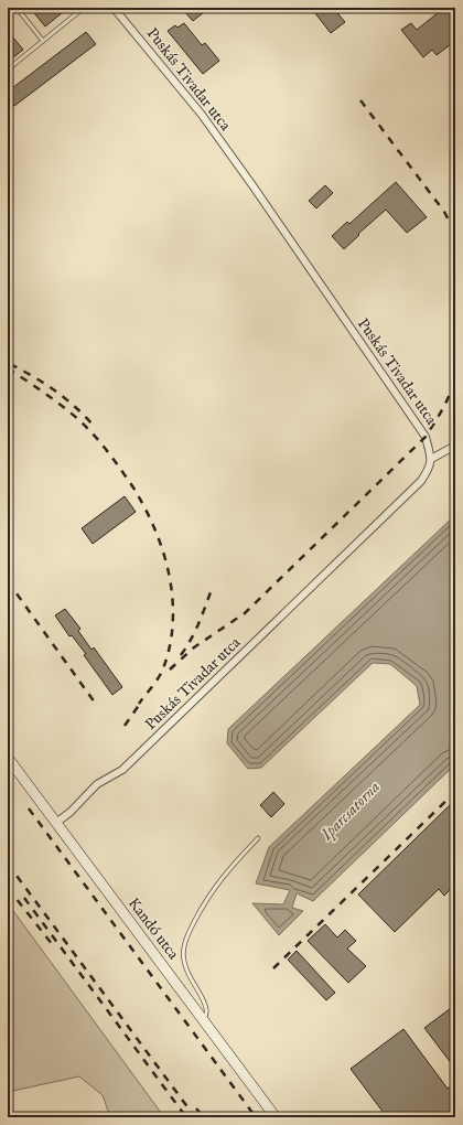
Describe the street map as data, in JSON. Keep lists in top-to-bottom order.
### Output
{
  "streets": {
    "street": ["Puskás Tivadar utca", "Kandó utca"]
  },
  "crossings": [
    ["Puskás Tivadar utca", "Kandó utca"]
  ],
  "water": ["Iparcsatorna"]
}
